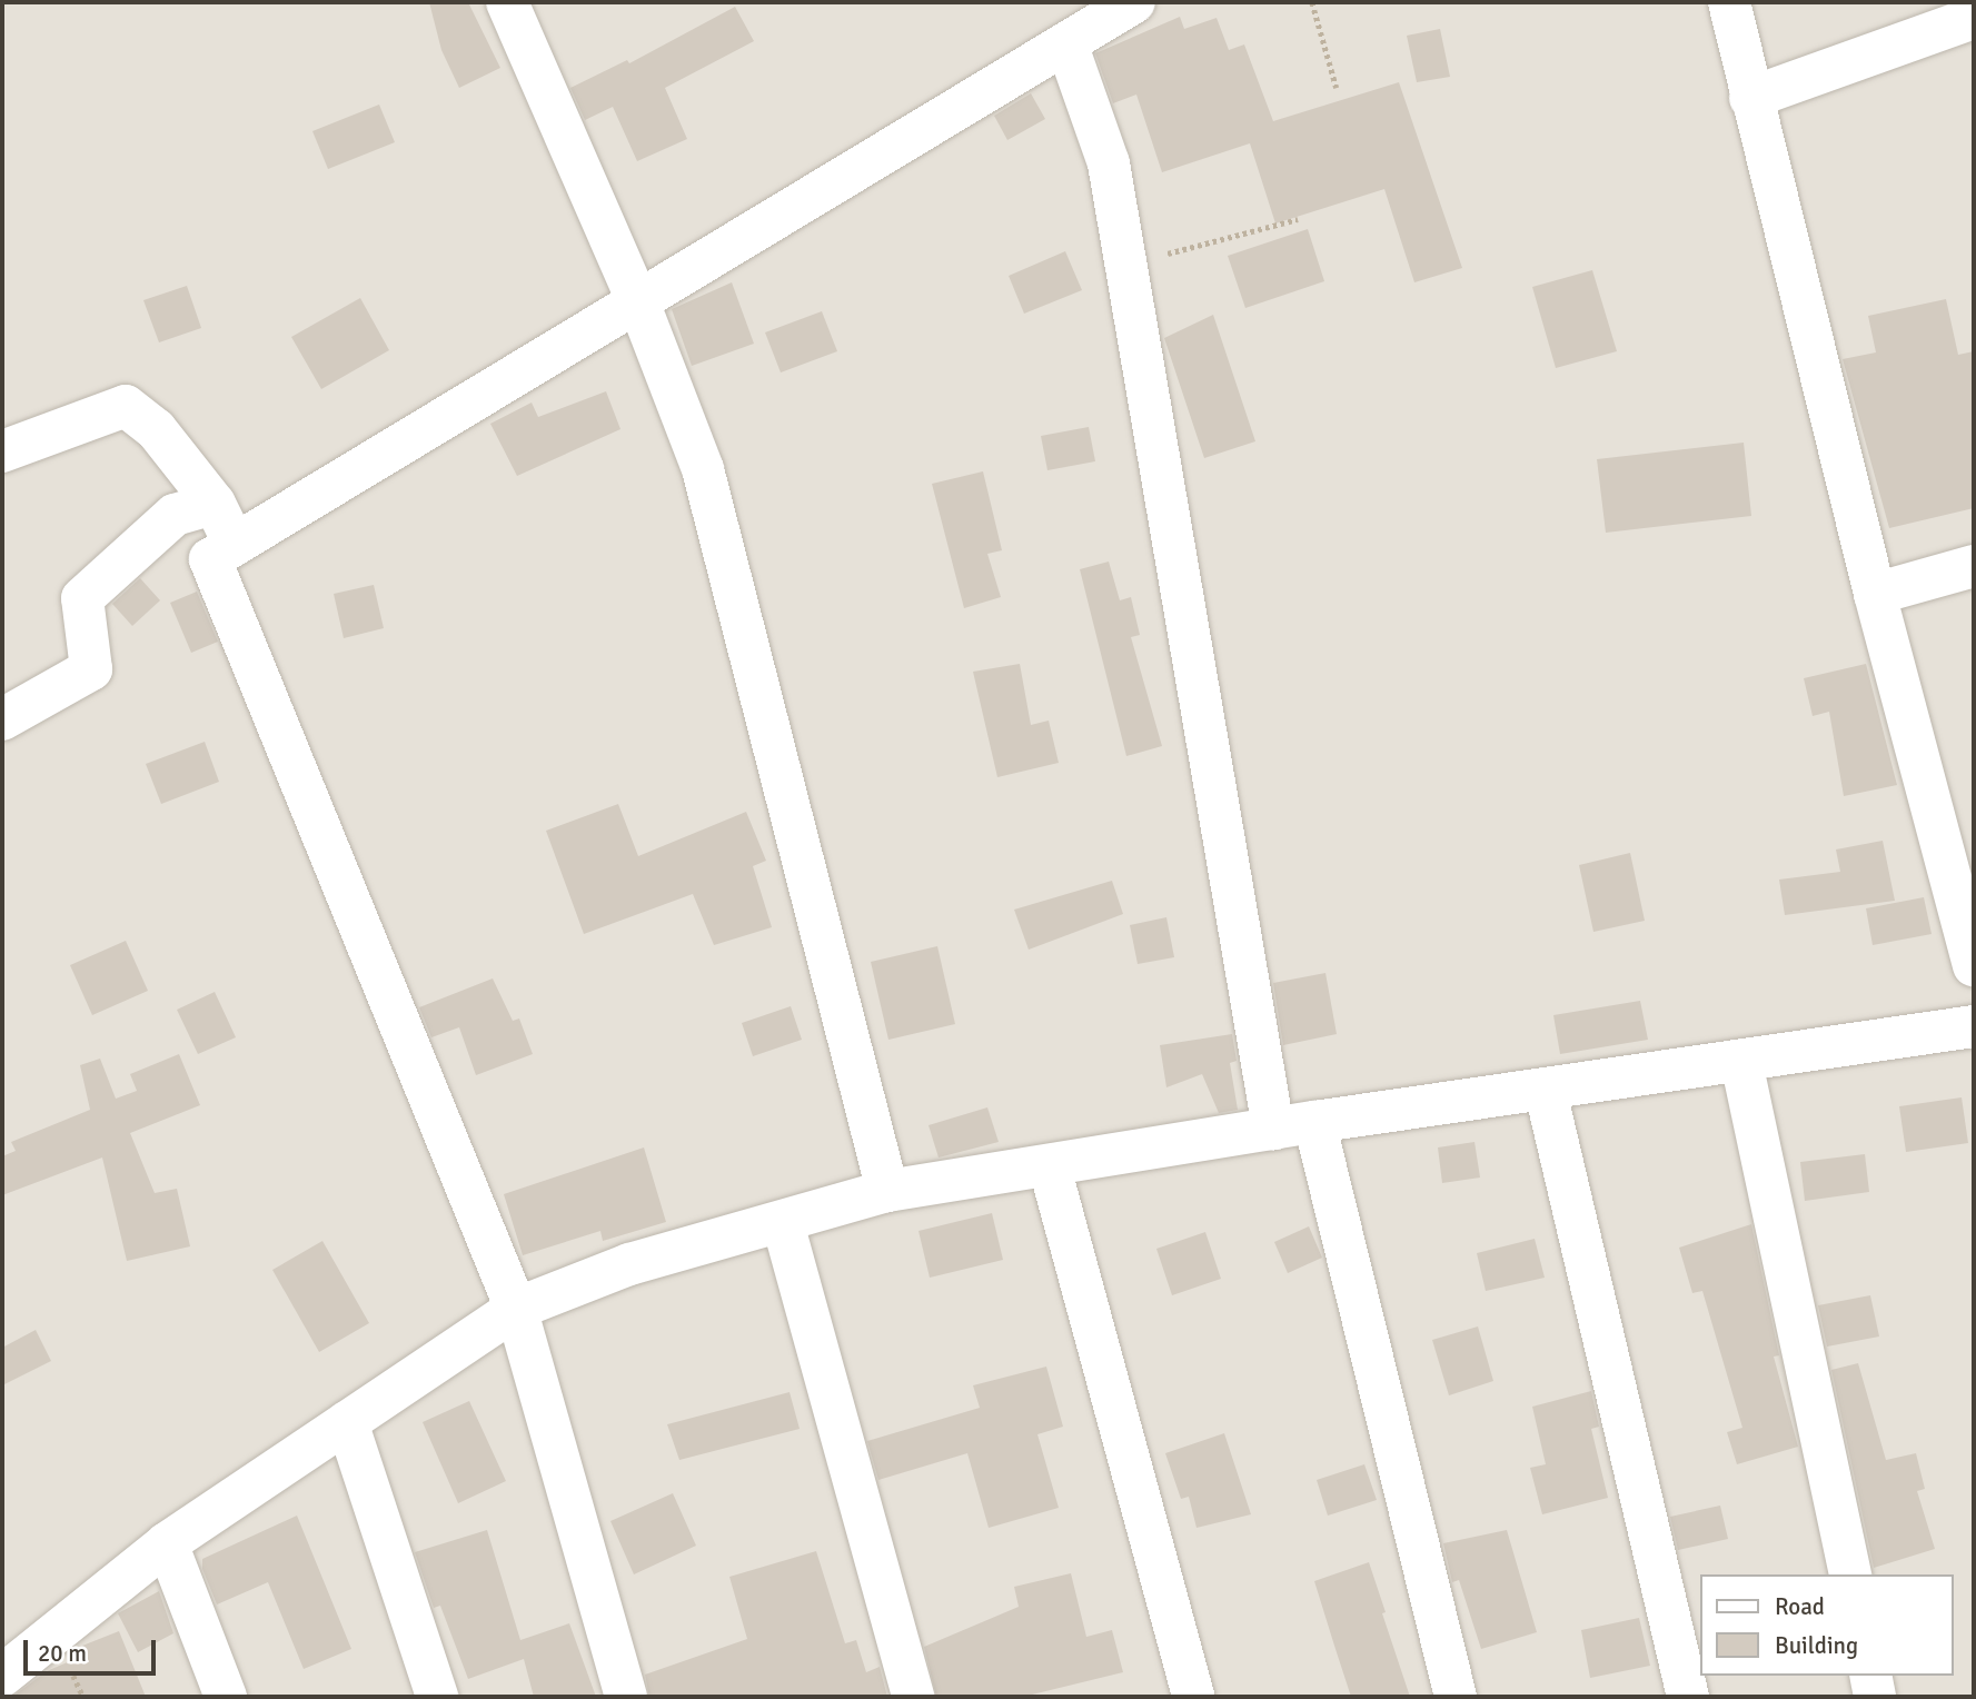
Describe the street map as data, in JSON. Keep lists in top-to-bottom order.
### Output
{
  "legend": ["Road", "Building"],
  "scale_bar": "20 m"
}
